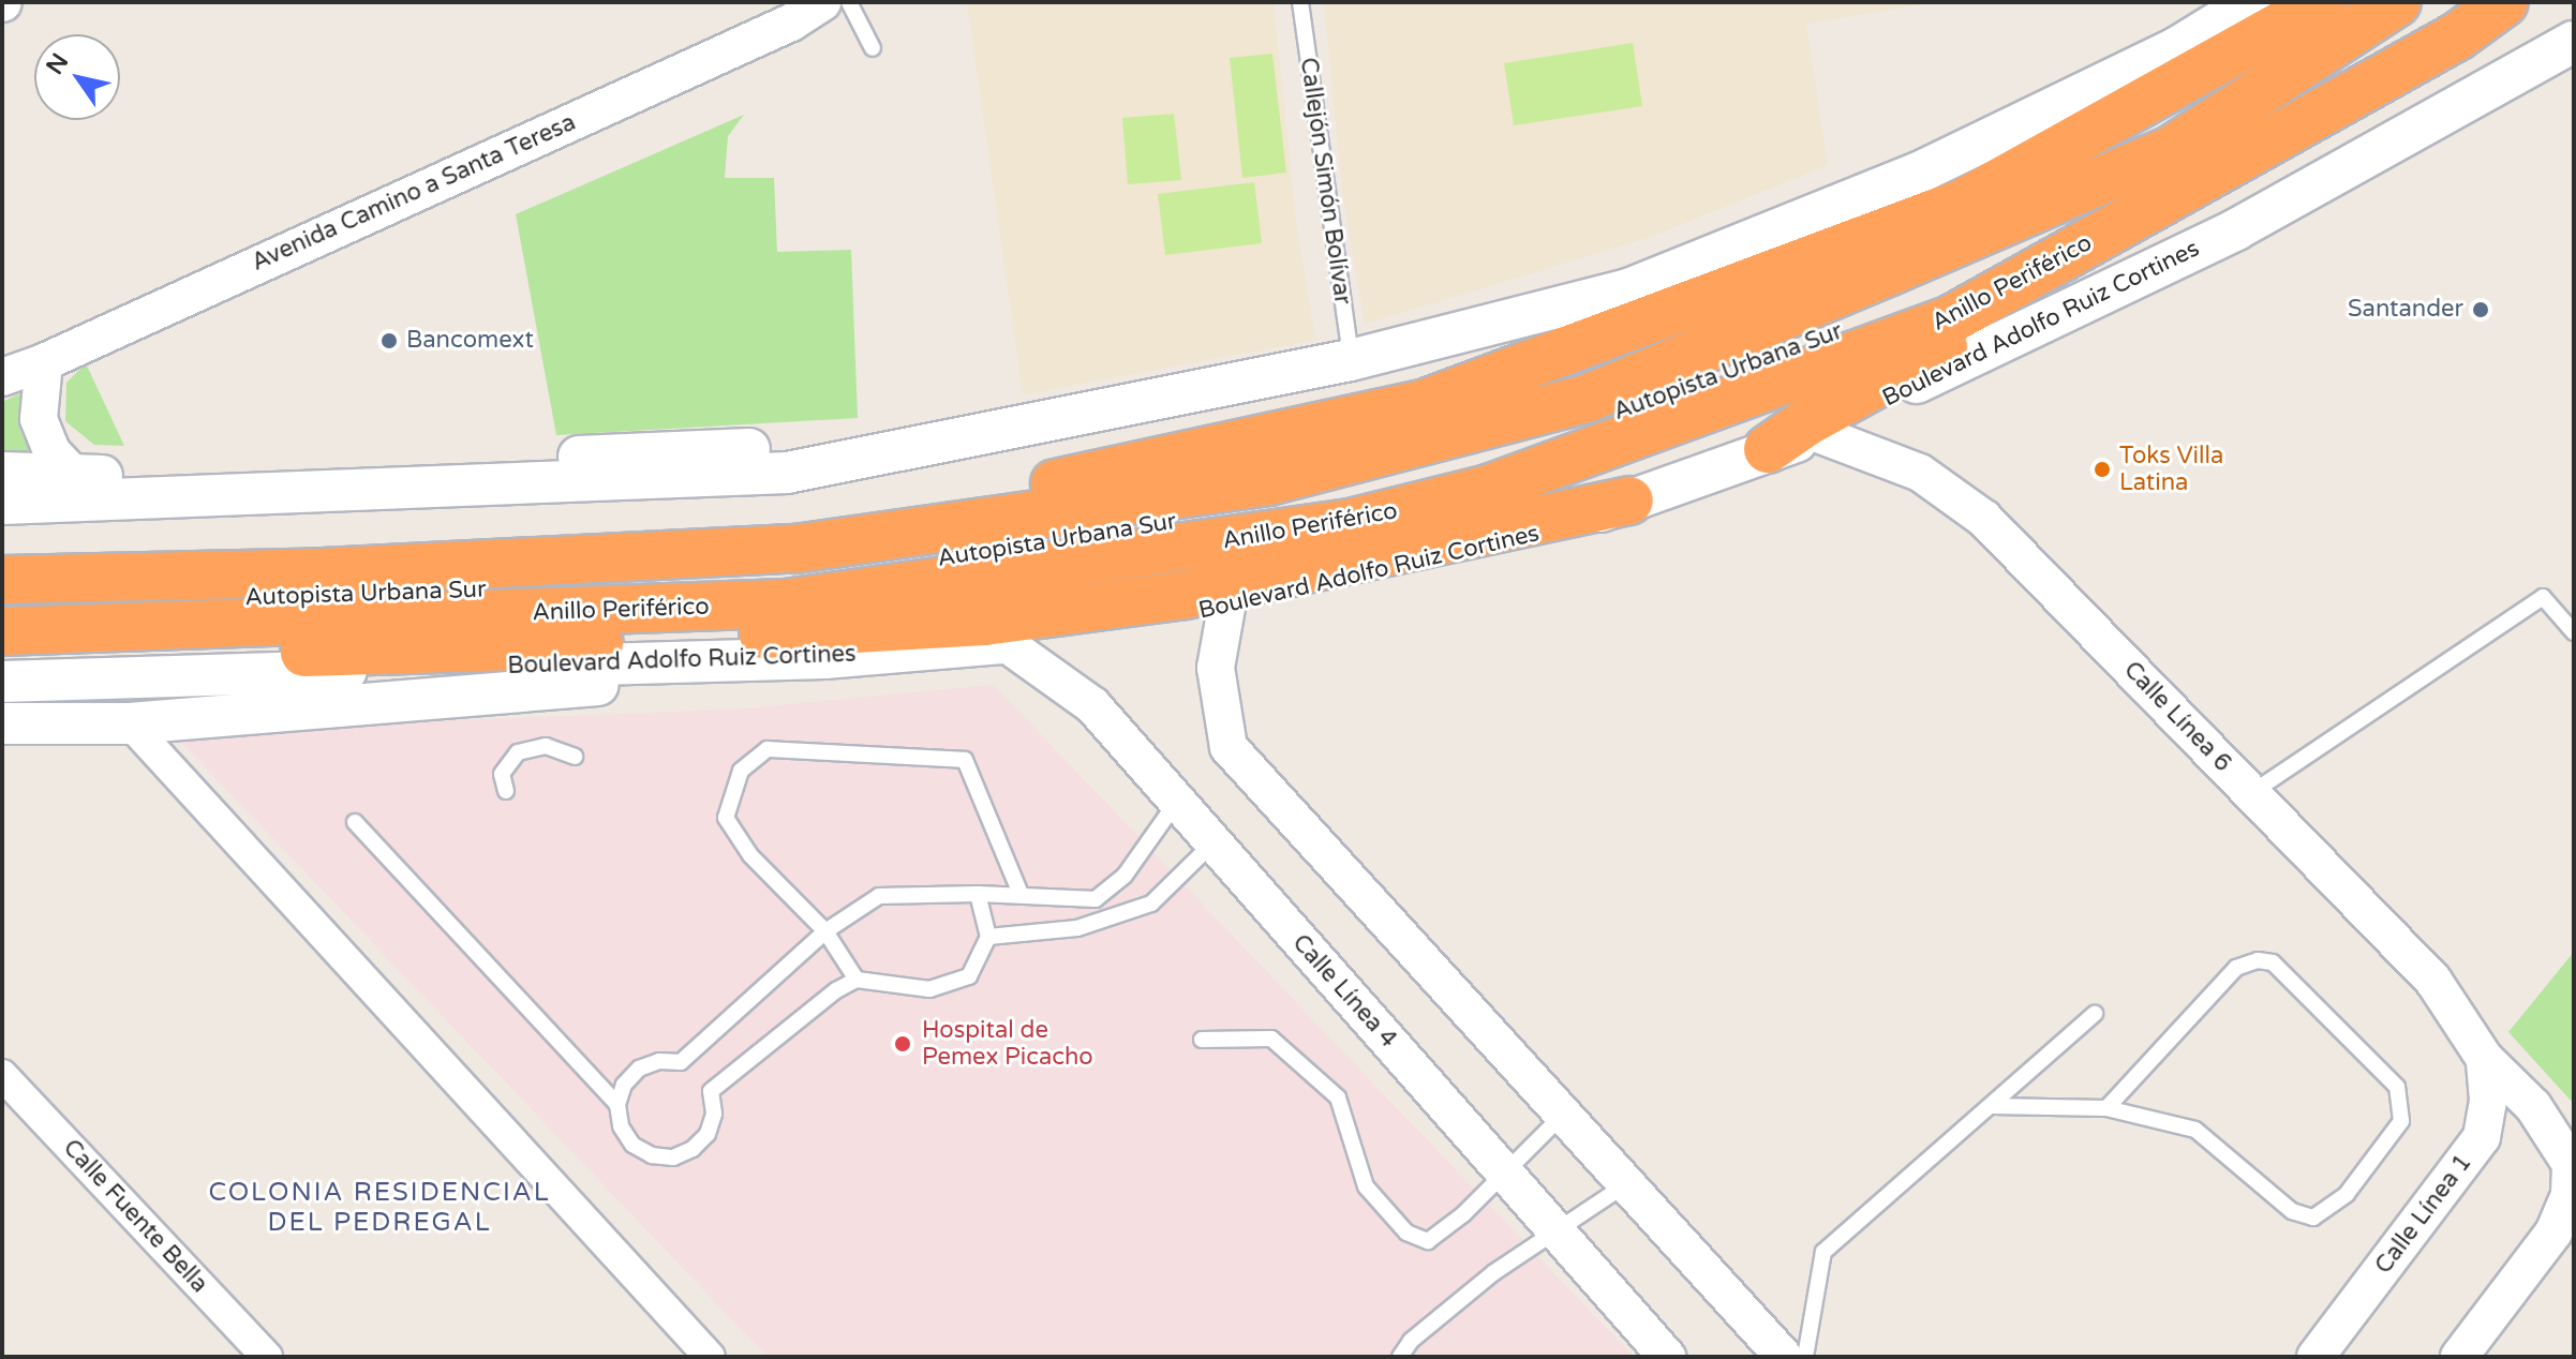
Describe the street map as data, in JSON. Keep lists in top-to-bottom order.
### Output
{
  "streets": {
    "highway": ["Anillo Periférico", "Autopista Urbana Sur"],
    "main road": ["Boulevard Adolfo Ruiz Cortines"],
    "street": [
      "Avenida Camino a Santa Teresa",
      "Calle Línea 6",
      "Calle Línea 4",
      "Calle Línea 1",
      "Calle Fuente Bella"
    ],
    "lane": ["Callejón Simón Bolívar"]
  },
  "crossings": [
    ["Anillo Periférico", "Autopista Urbana Sur"],
    ["Boulevard Adolfo Ruiz Cortines", "Calle Línea 6"],
    ["Boulevard Adolfo Ruiz Cortines", "Calle Línea 4"],
    ["Calle Línea 6", "Calle Línea 1"]
  ],
  "districts": ["COLONIA RESIDENCIAL DEL PEDREGAL"],
  "places": [
    "Santander",
    "Bancomext",
    "Toks Villa Latina",
    "Hospital de Pemex Picacho"
  ],
  "north": "top left"
}
